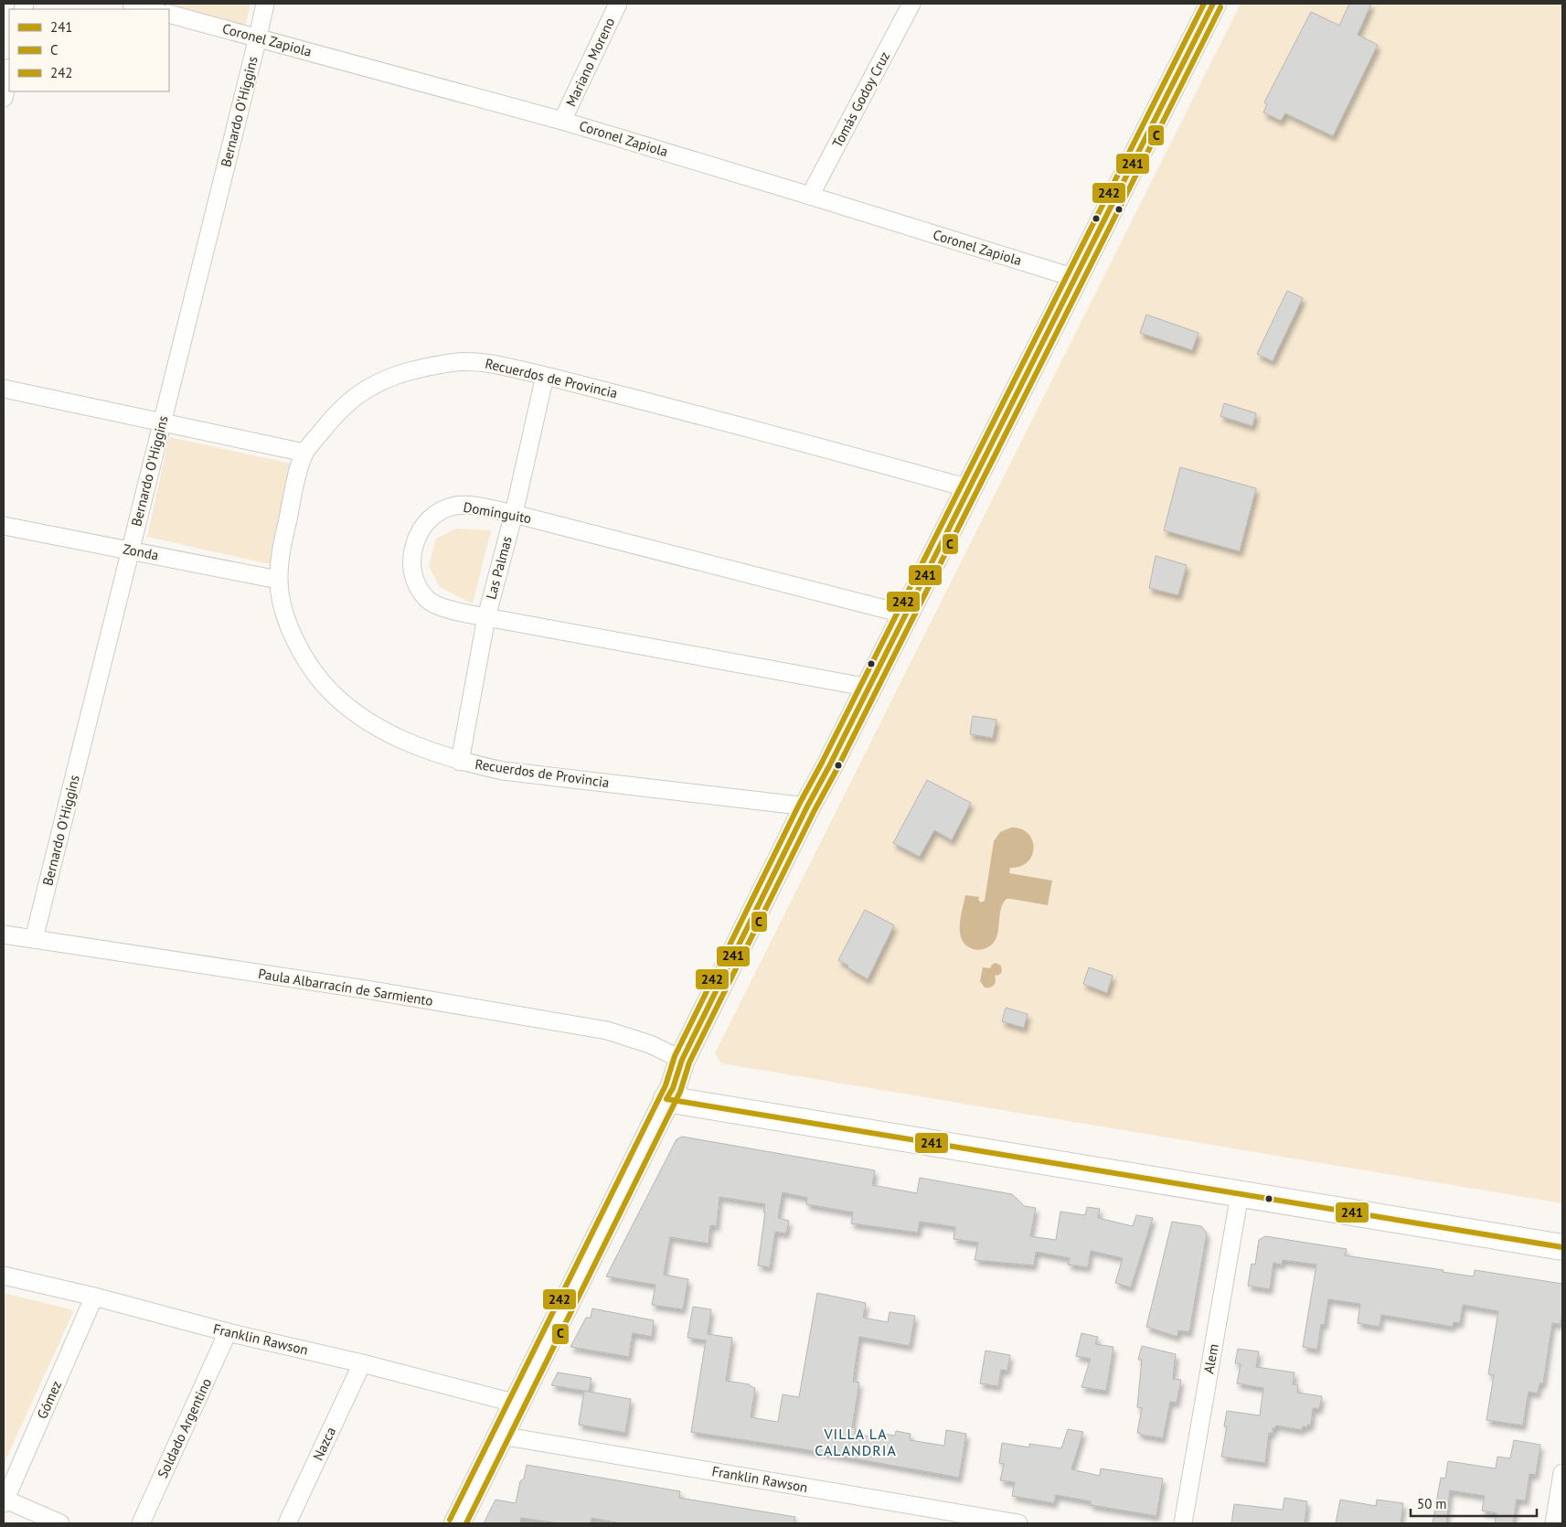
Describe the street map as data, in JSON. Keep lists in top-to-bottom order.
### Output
{
  "streets": {
    "street": [
      "Coronel Zapiola",
      "Mariano Moreno",
      "Tomás Godoy Cruz",
      "Bernardo O'Higgins",
      "Recuerdos de Provincia",
      "Dominguito",
      "Zonda",
      "Las Palmas",
      "Paula Albarracín de Sarmiento",
      "Franklin Rawson",
      "Alem",
      "Gómez",
      "Soldado Argentino",
      "Nazca"
    ]
  },
  "crossings": [
    ["Coronel Zapiola", "Mariano Moreno"],
    ["Coronel Zapiola", "Tomás Godoy Cruz"],
    ["Coronel Zapiola", "Bernardo O'Higgins"],
    ["Bernardo O'Higgins", "Zonda"],
    ["Bernardo O'Higgins", "Paula Albarracín de Sarmiento"],
    ["Recuerdos de Provincia", "Zonda"],
    ["Recuerdos de Provincia", "Las Palmas"],
    ["Dominguito", "Las Palmas"],
    ["Franklin Rawson", "Gómez"],
    ["Franklin Rawson", "Soldado Argentino"],
    ["Franklin Rawson", "Nazca"]
  ],
  "districts": ["VILLA LA CALANDRIA"],
  "lines": ["transit line 241", "transit line 242", "transit line C"],
  "legend": ["241", "C", "242"],
  "scale_bar": "50 m"
}
